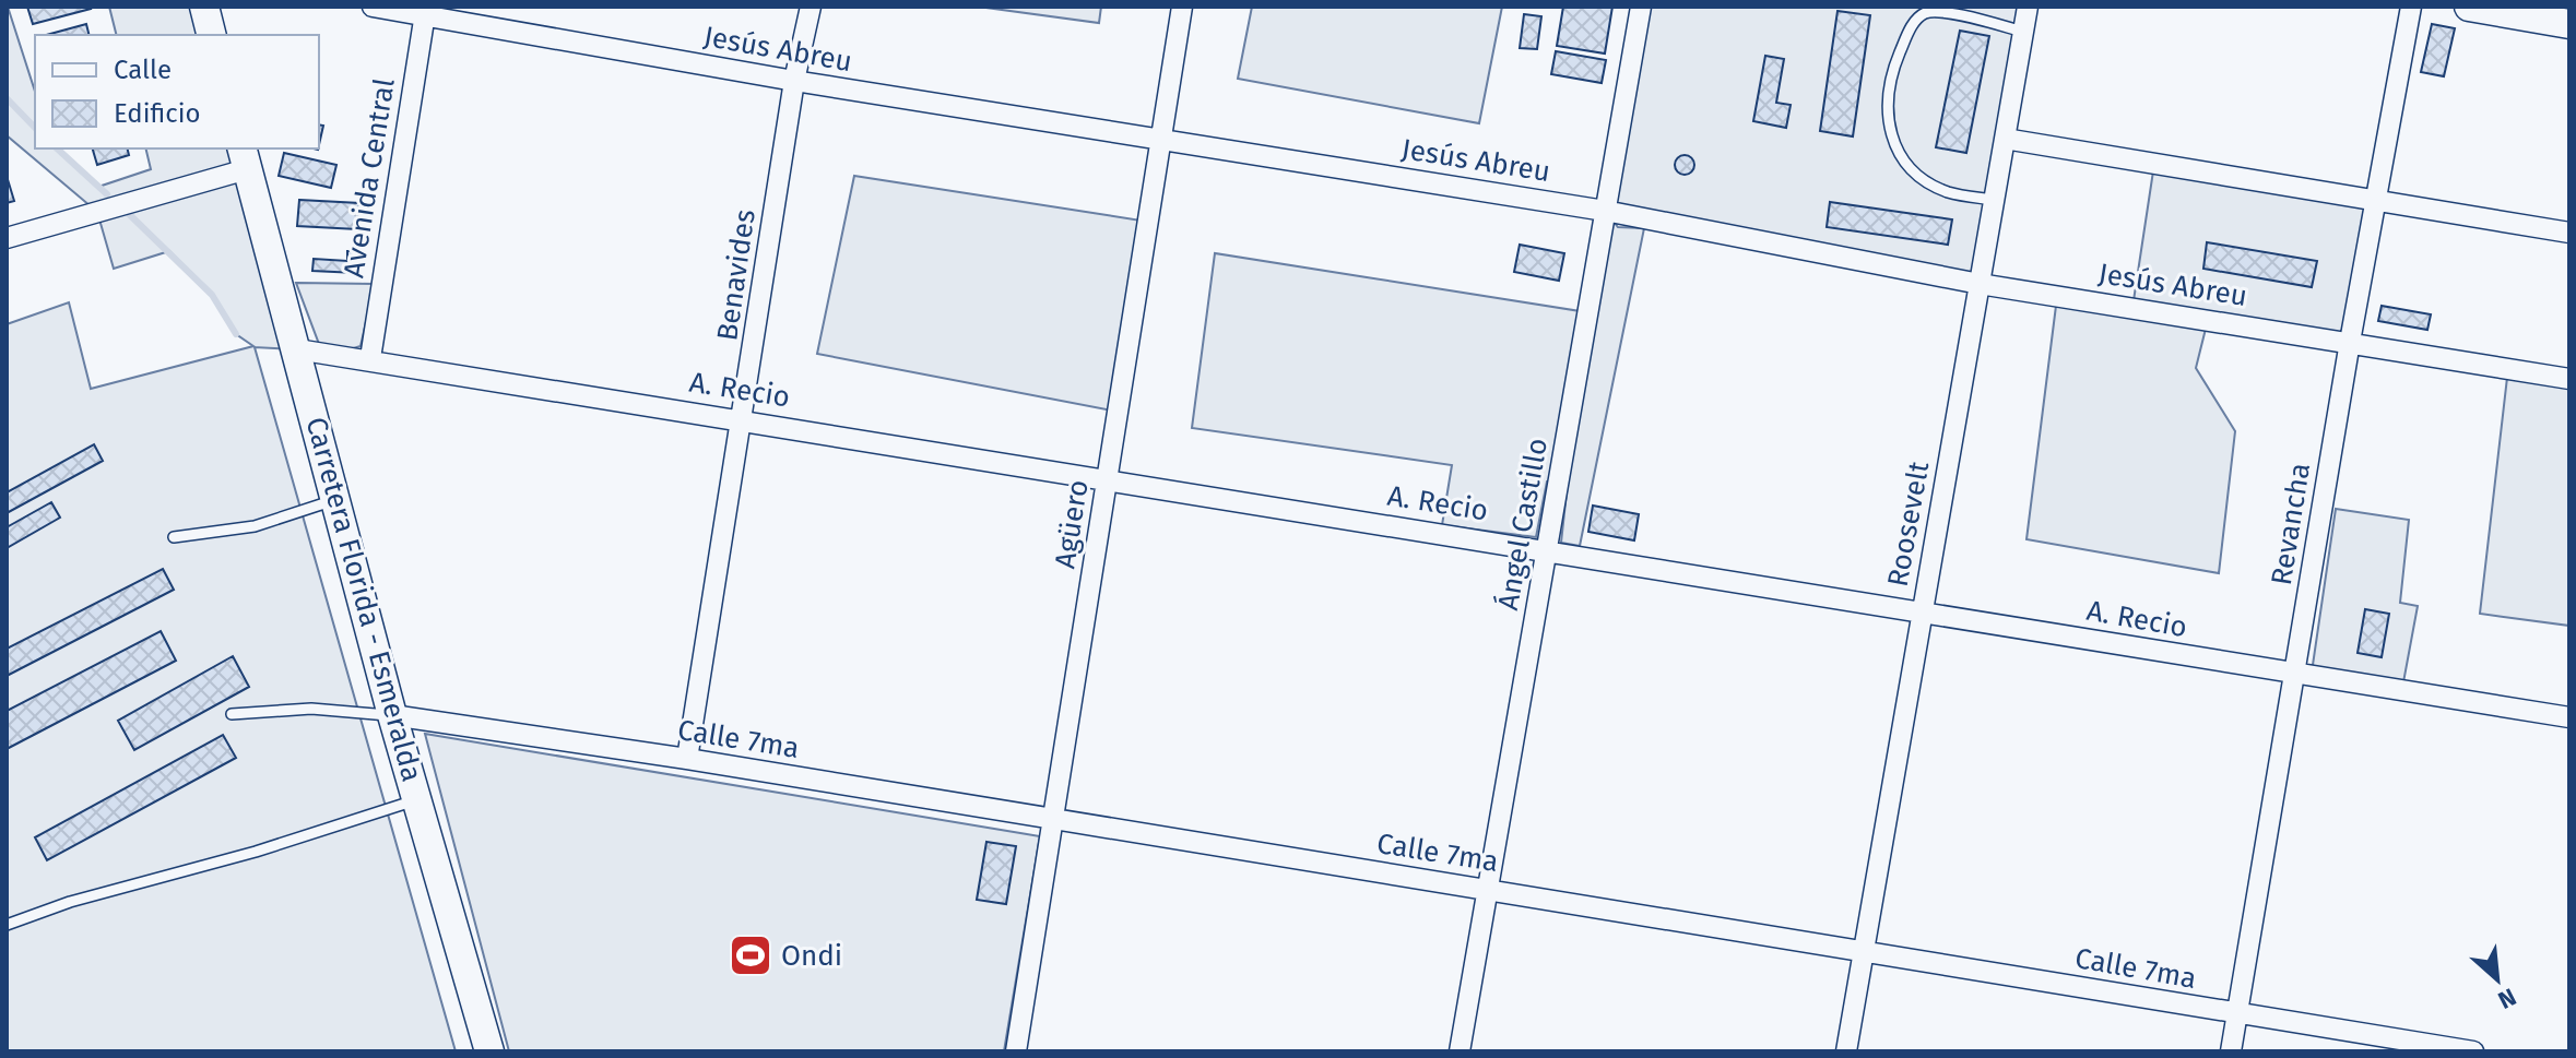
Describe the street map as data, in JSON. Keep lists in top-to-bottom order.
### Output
{
  "streets": {
    "main road": ["Carretera Florida - Esmeralda"],
    "street": [
      "Jesús Abreu",
      "Avenida Central",
      "Benavides",
      "A. Recio",
      "Agüero",
      "Ángel Castillo",
      "Roosevelt",
      "Revancha",
      "Calle 7ma"
    ]
  },
  "crossings": [
    ["Jesús Abreu", "Avenida Central"],
    ["Jesús Abreu", "Benavides"],
    ["Jesús Abreu", "Agüero"],
    ["Jesús Abreu", "Ángel Castillo"],
    ["Jesús Abreu", "Roosevelt"],
    ["Jesús Abreu", "Revancha"],
    ["Avenida Central", "A. Recio"],
    ["Benavides", "A. Recio"],
    ["Benavides", "Calle 7ma"],
    ["A. Recio", "Agüero"],
    ["A. Recio", "Ángel Castillo"],
    ["A. Recio", "Roosevelt"],
    ["A. Recio", "Revancha"],
    ["A. Recio", "Carretera Florida - Esmeralda"],
    ["Agüero", "Calle 7ma"],
    ["Ángel Castillo", "Calle 7ma"],
    ["Roosevelt", "Calle 7ma"],
    ["Revancha", "Calle 7ma"],
    ["Carretera Florida - Esmeralda", "Calle 7ma"]
  ],
  "places": {
    "sports": ["Ondi"]
  },
  "legend": ["Calle", "Edificio"],
  "north": "bottom right"
}
